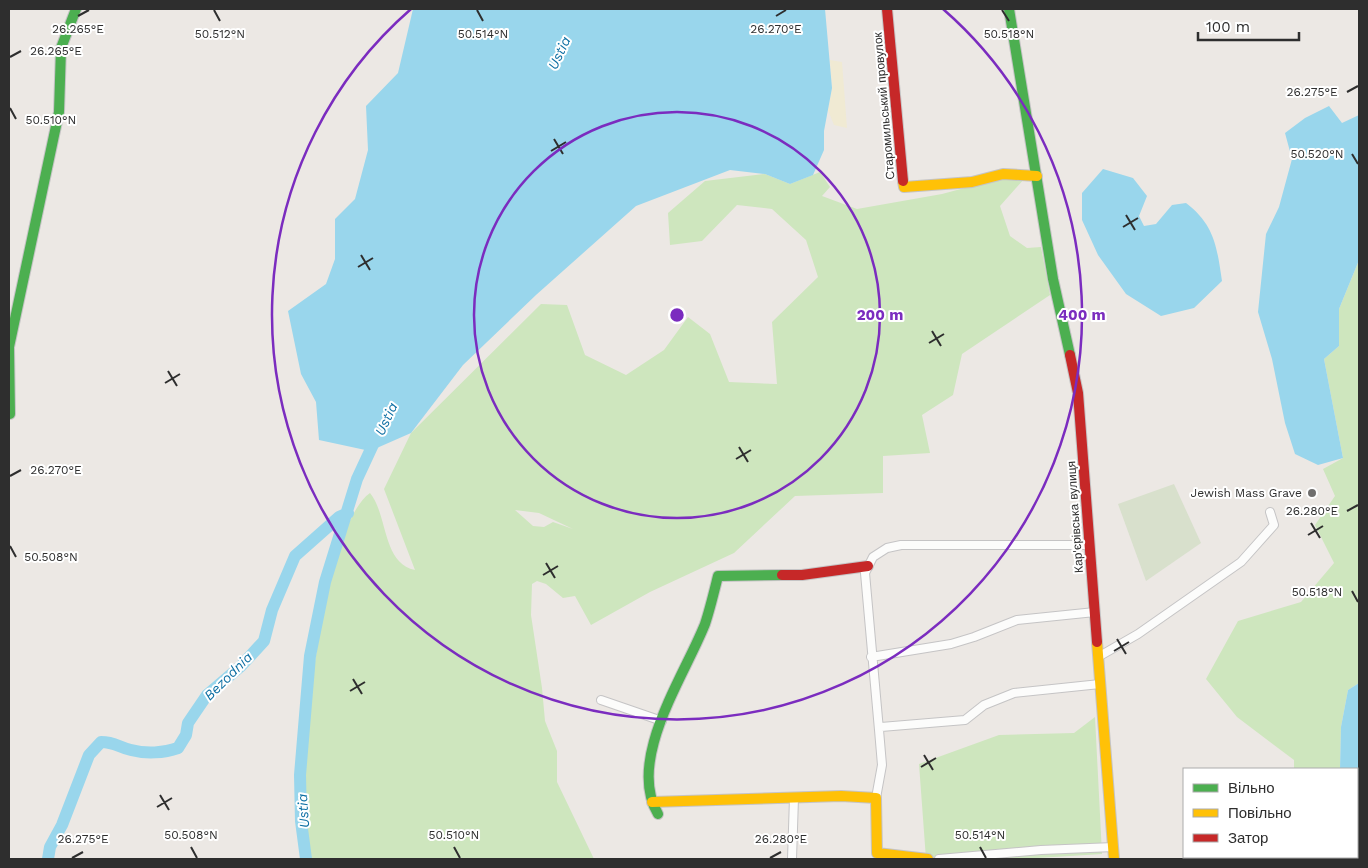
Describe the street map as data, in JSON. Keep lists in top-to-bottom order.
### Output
{
  "streets": {
    "street": ["Старомильський провулок", "Кар'єрівська вулиця"]
  },
  "crossings": [
    ["Старомильський провулок", "Кар'єрівська вулиця"]
  ],
  "water": ["Ustia", "Bezodnia"],
  "places": ["Jewish Mass Grave"],
  "legend": ["Вільно", "Повільно", "Затор"],
  "scale_bar": "100 m",
  "coordinates": [
    "26.265°E",
    "26.270°E",
    "50.512°N",
    "50.514°N",
    "50.518°N",
    "26.275°E",
    "50.510°N",
    "50.520°N",
    "26.280°E",
    "50.508°N"
  ],
  "rings": ["200 m", "400 m"]
}
